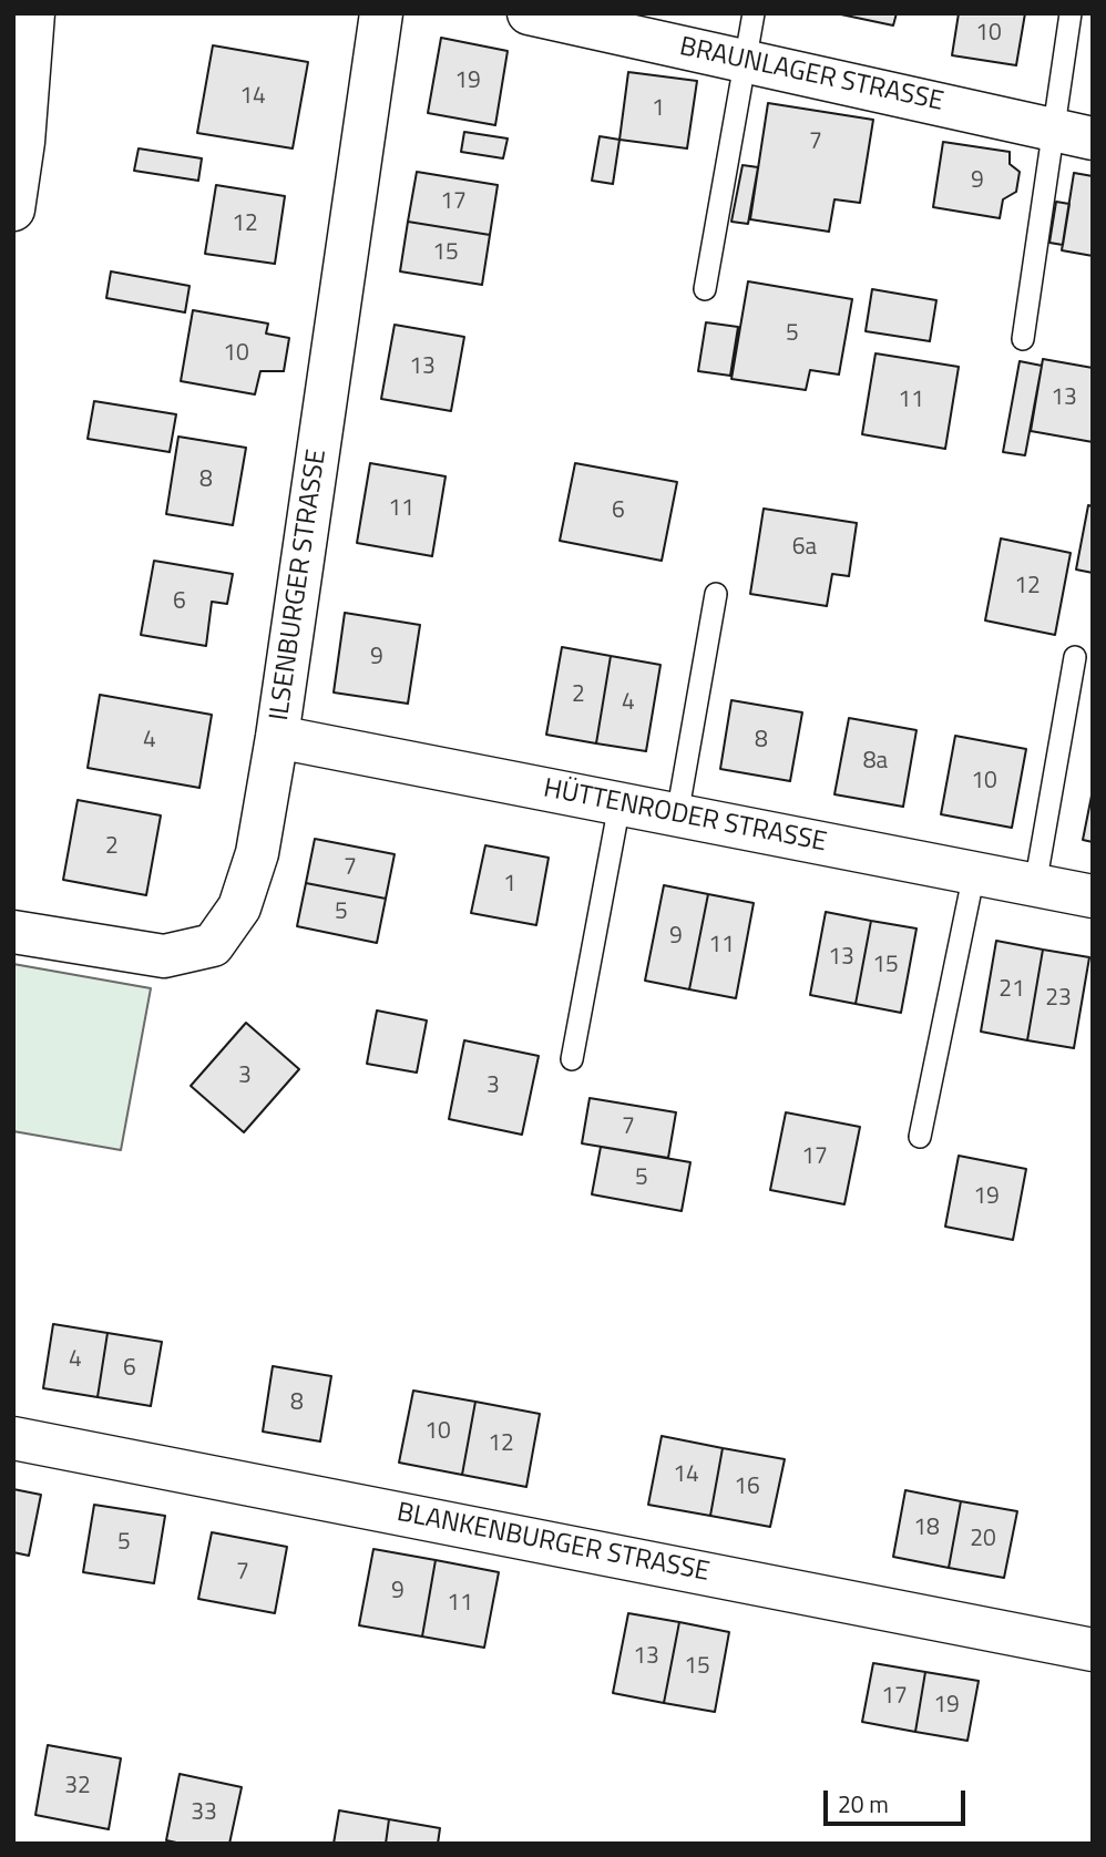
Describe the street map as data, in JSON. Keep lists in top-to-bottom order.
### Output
{
  "streets": {
    "street": [
      "BRAUNLAGER STRASSE",
      "ILSENBURGER STRASSE",
      "HÜTTENRODER STRASSE",
      "BLANKENBURGER STRASSE"
    ]
  },
  "crossings": [
    ["ILSENBURGER STRASSE", "HÜTTENRODER STRASSE"]
  ],
  "house_numbers": [
    "10",
    "19",
    "14",
    "1",
    "7",
    "9",
    "17",
    "12",
    "15",
    "5",
    "10",
    "13",
    "13",
    "11",
    "8",
    "11",
    "6",
    "6a",
    "12",
    "6",
    "9",
    "2",
    "4",
    "4",
    "8",
    "8a",
    "10",
    "2",
    "7",
    "1",
    "5",
    "9",
    "11",
    "13",
    "15",
    "21",
    "23",
    "3",
    "3",
    "7",
    "17",
    "5",
    "19",
    "4",
    "6",
    "8",
    "10",
    "12",
    "14",
    "16",
    "18",
    "20",
    "5",
    "7",
    "9",
    "11",
    "13",
    "15",
    "17",
    "19",
    "32",
    "33"
  ],
  "scale_bar": "20 m"
}
